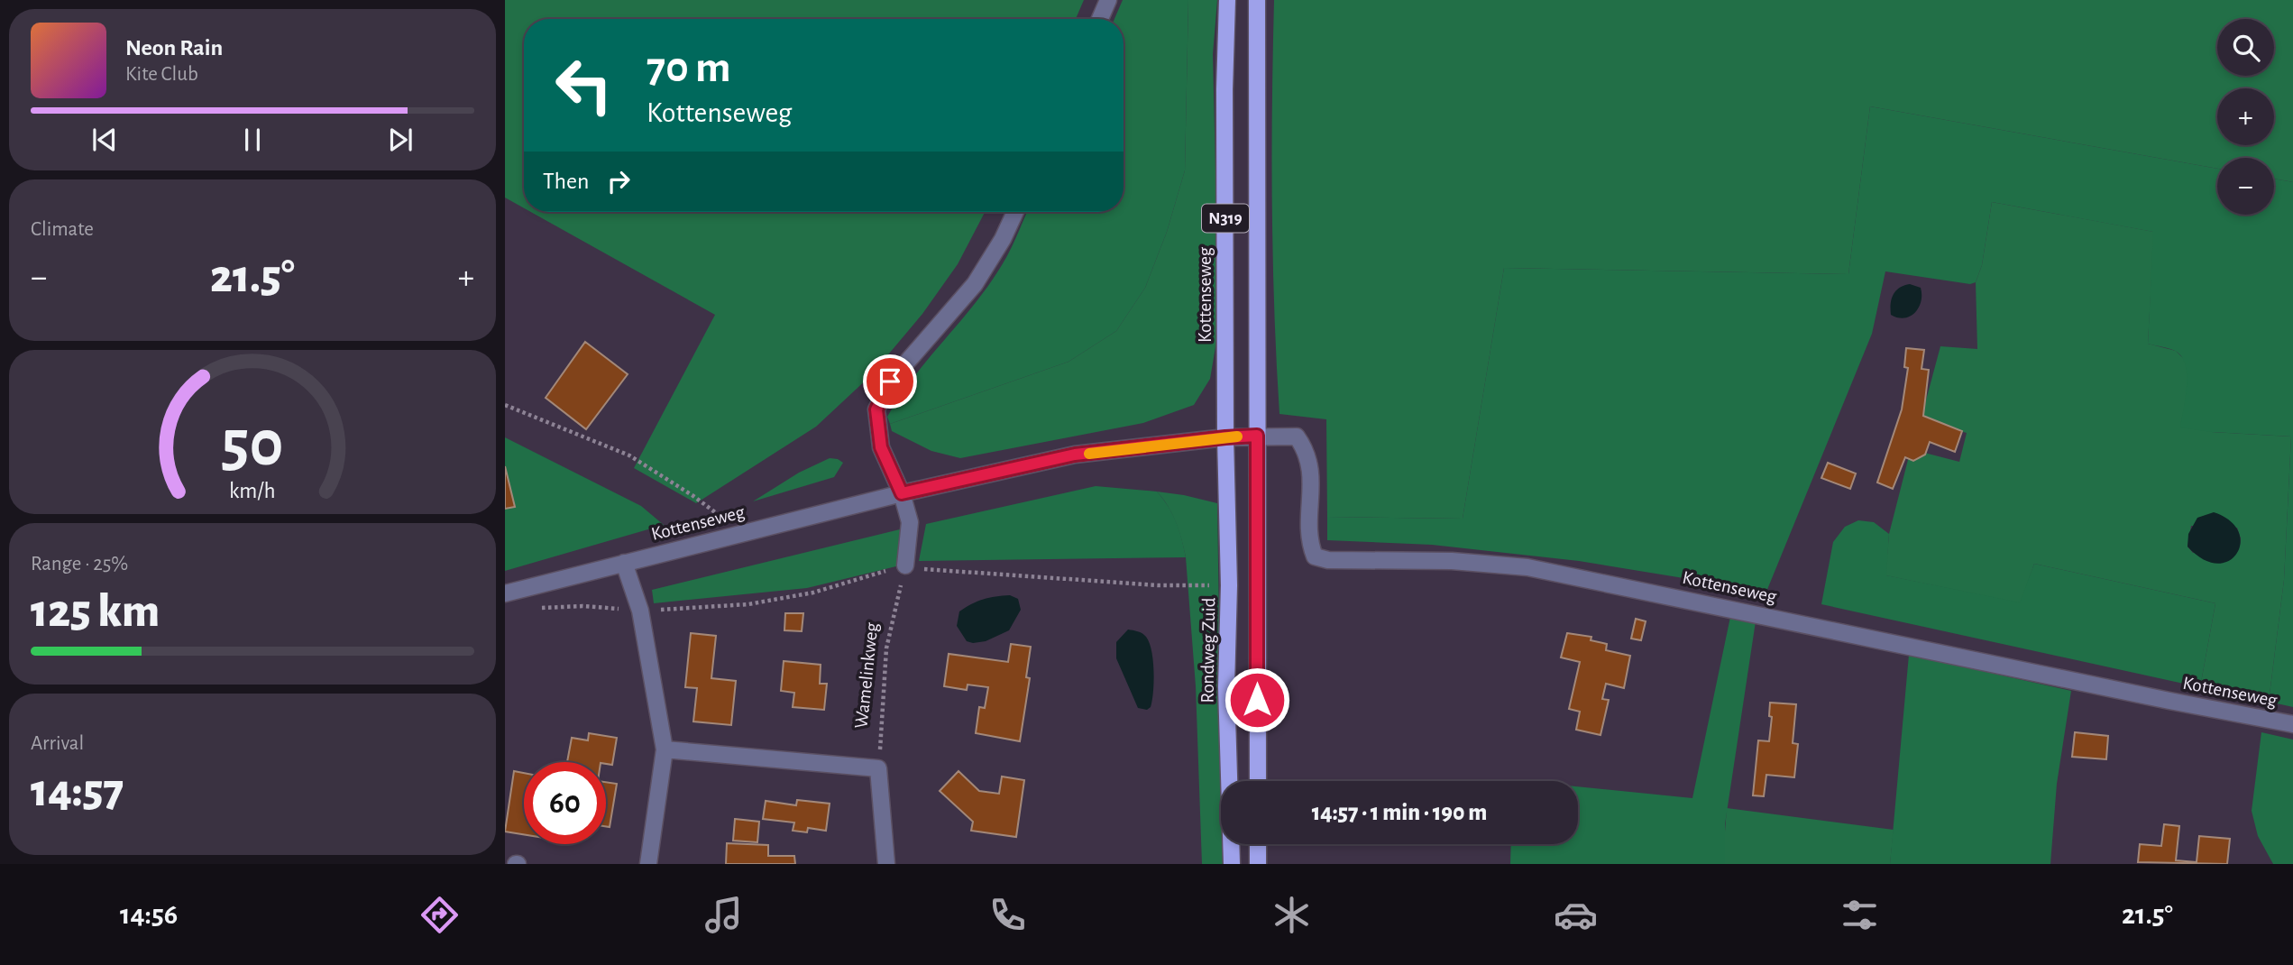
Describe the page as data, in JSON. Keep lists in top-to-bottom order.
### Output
{
  "streets": {
    "main road": ["N319", "Kottenseweg", "Rondweg Zuid"],
    "path": ["Wamelinkweg"]
  },
  "crossings": [
    ["N319", "Kottenseweg"],
    ["Kottenseweg", "Rondweg Zuid"]
  ],
  "page": {
    "map_buttons": ["+", "−"],
    "turn": ["70 m", "Kottenseweg"],
    "song": ["Neon Rain", "Kite Club"],
    "then": "Then",
    "tile": [
      "Climate",
      ["Range · 25%", "125 km"],
      ["Arrival", "14:57"]
    ],
    "heat": ["−", "21.5°", "+"],
    "limit": "60",
    "trip": "14:57 · 1 min · 190 m",
    "tabs": ["14:56", "21.5°"],
    "gauge": ["50", "km/h"]
  }
}
